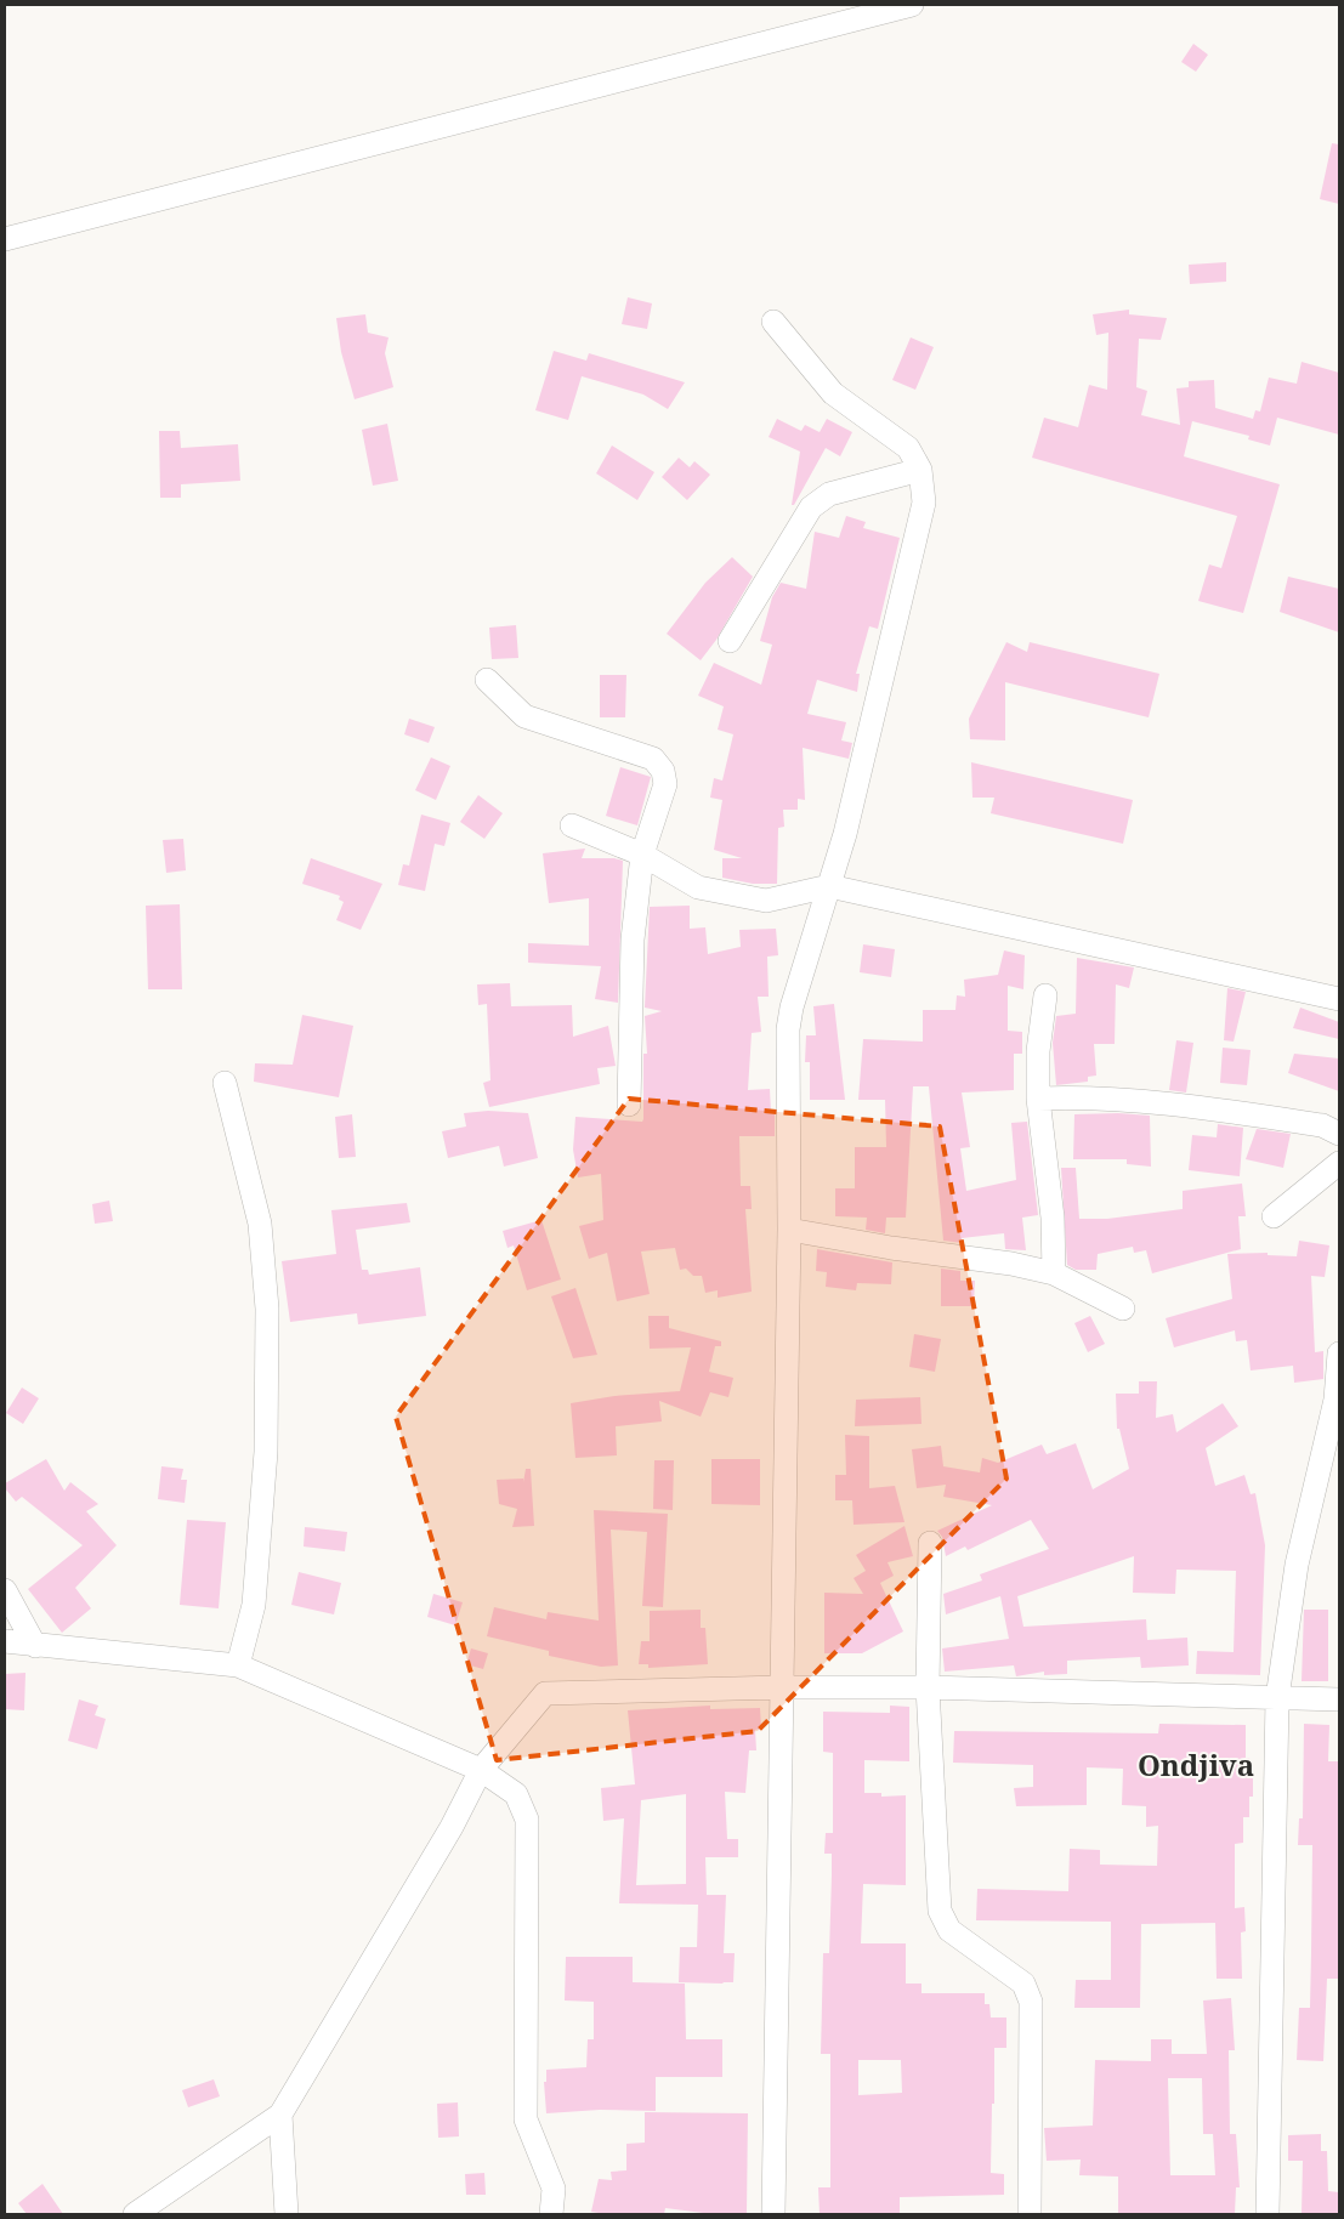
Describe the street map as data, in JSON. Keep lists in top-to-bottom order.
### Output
{
  "districts": ["Ondjiva"]
}
